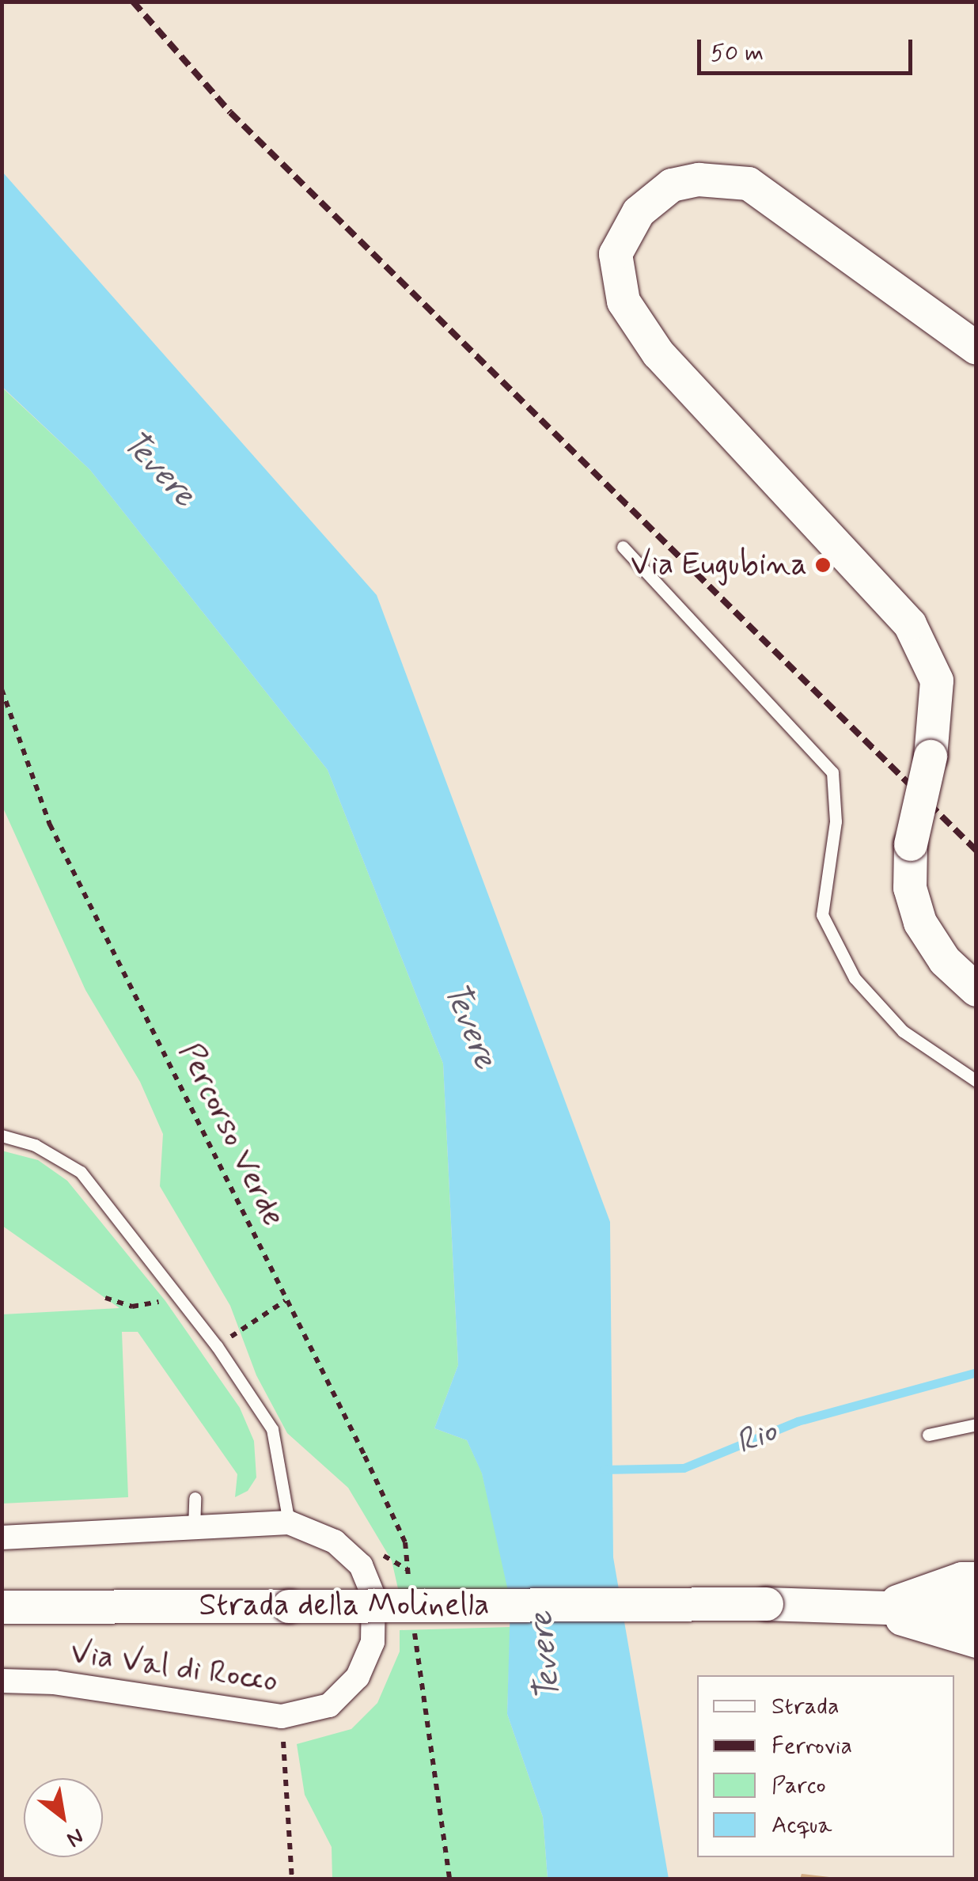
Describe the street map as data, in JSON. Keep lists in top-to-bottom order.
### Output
{
  "streets": {
    "street": ["Strada della Molinella", "Via Val di Rocco"],
    "path": ["Percorso Verde"]
  },
  "water": ["Tevere", "Rio"],
  "places": ["Via Eugubina"],
  "legend": [
    "Strada",
    "Ferrovia",
    "Parco",
    "Acqua"
  ],
  "scale_bar": "50 m",
  "north": "bottom right"
}
